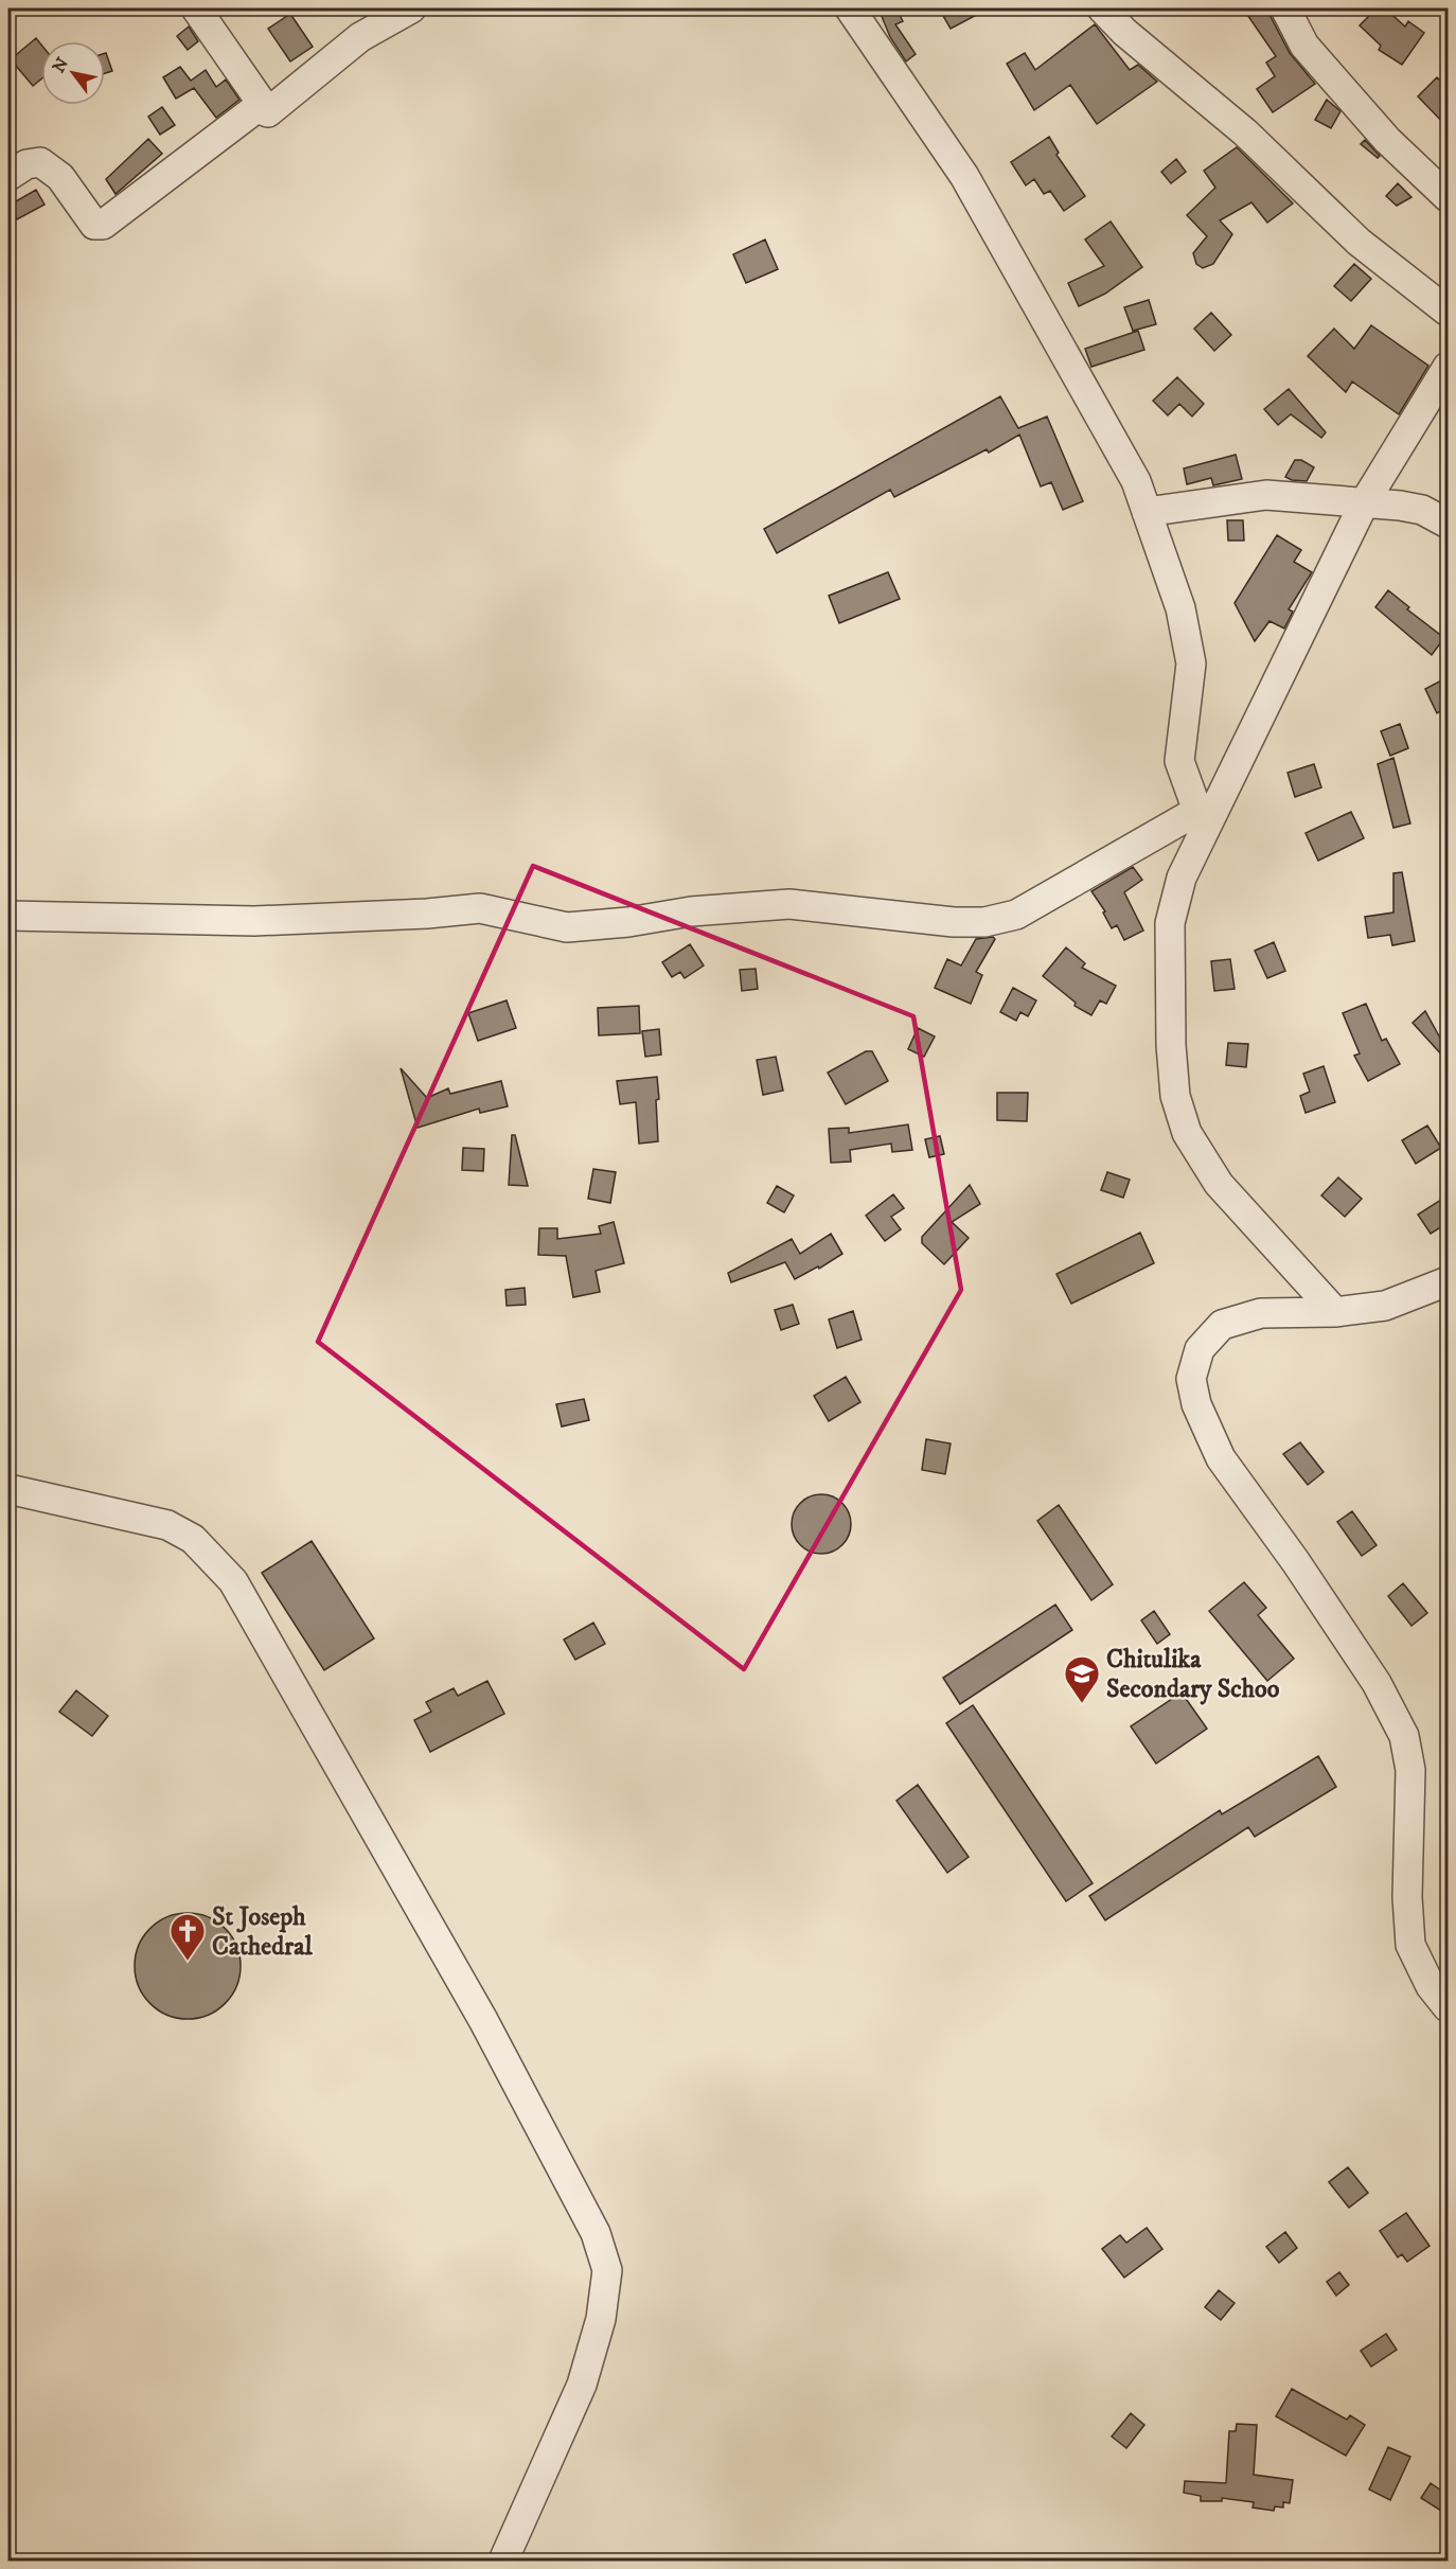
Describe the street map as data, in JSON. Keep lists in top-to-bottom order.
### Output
{
  "places": {
    "school or university": ["Chitulika Secondary Schoo"],
    "church": ["St Joseph Cathedral"]
  },
  "north": "top left"
}
